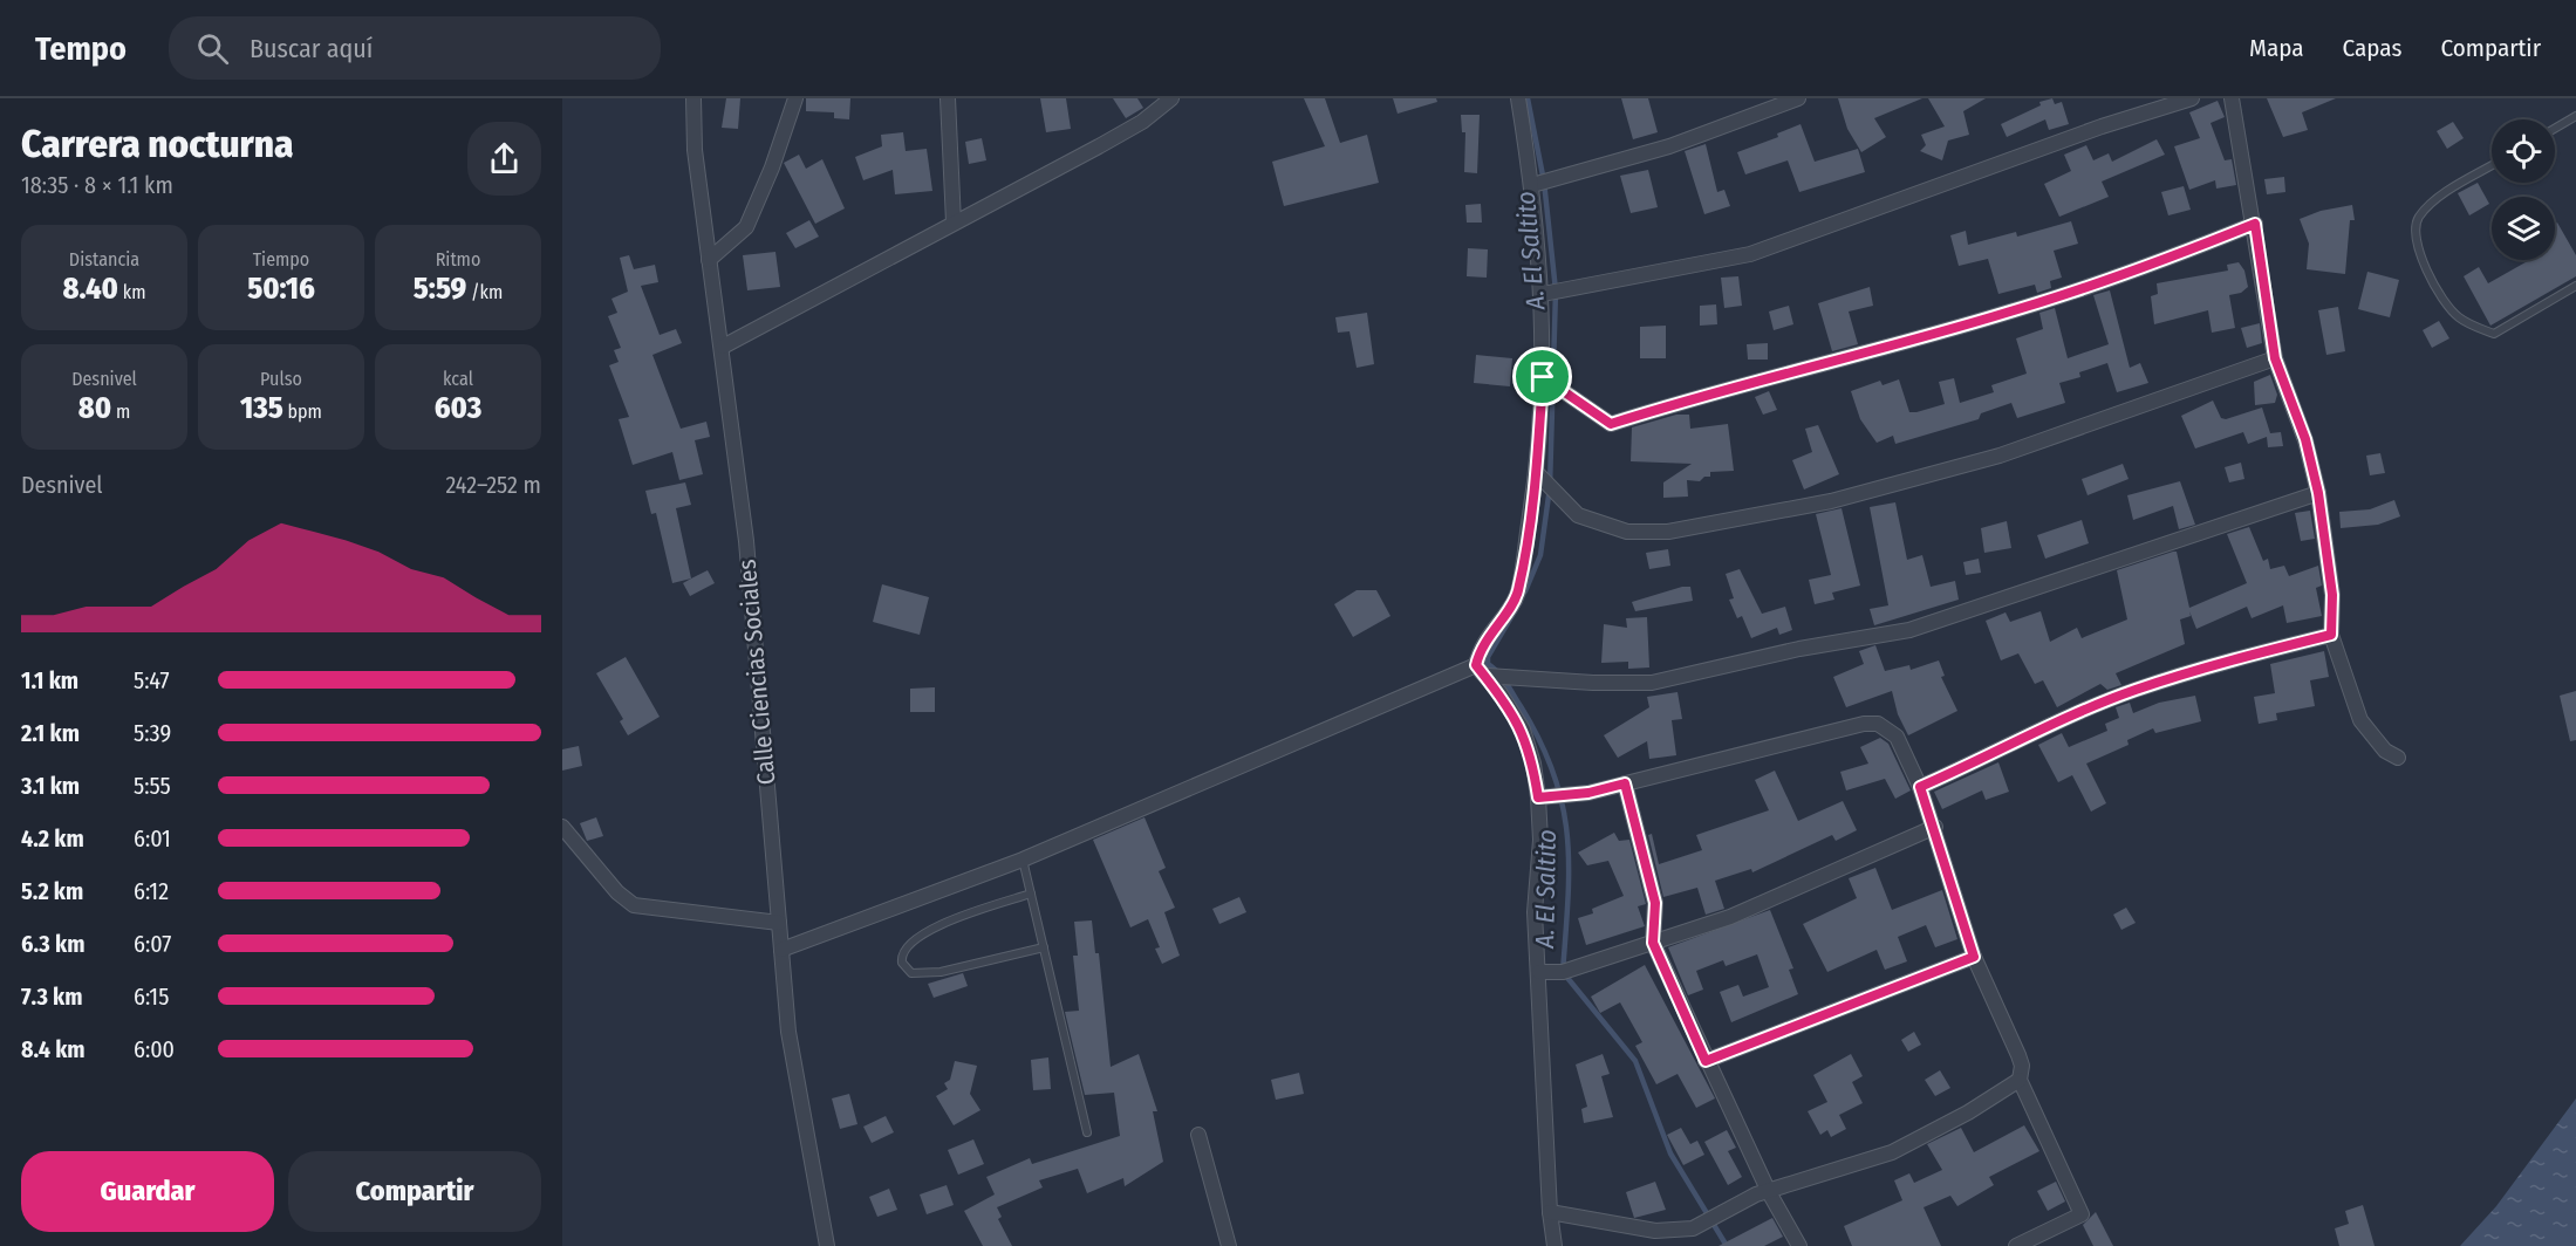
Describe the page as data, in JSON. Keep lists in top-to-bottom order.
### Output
{
  "streets": {
    "street": ["Calle Ciencias Sociales"]
  },
  "water": ["A. El Saltito"],
  "page": {
    "header": "Tempo",
    "search": "Buscar aquí",
    "nav": ["Mapa", "Capas", "Compartir"],
    "heading": ["Carrera nocturna", "18:35 · 8 × 1.1 km"],
    "stats": [
      ["Distancia", "8.40 km"],
      ["Tiempo", "50:16"],
      ["Ritmo", "5:59 /km"],
      ["Desnivel", "80 m"],
      ["Pulso", "135 bpm"],
      ["kcal", "603"]
    ],
    "chart": ["Desnivel", "242–252 m"],
    "list": [
      {
        "name": "1.1 km",
        "note": "5:47"
      },
      {
        "name": "2.1 km",
        "note": "5:39"
      },
      {
        "name": "3.1 km",
        "note": "5:55"
      },
      {
        "name": "4.2 km",
        "note": "6:01"
      },
      {
        "name": "5.2 km",
        "note": "6:12"
      },
      {
        "name": "6.3 km",
        "note": "6:07"
      },
      {
        "name": "7.3 km",
        "note": "6:15"
      },
      {
        "name": "8.4 km",
        "note": "6:00"
      }
    ],
    "buttons": ["Guardar", "Compartir"]
  }
}
